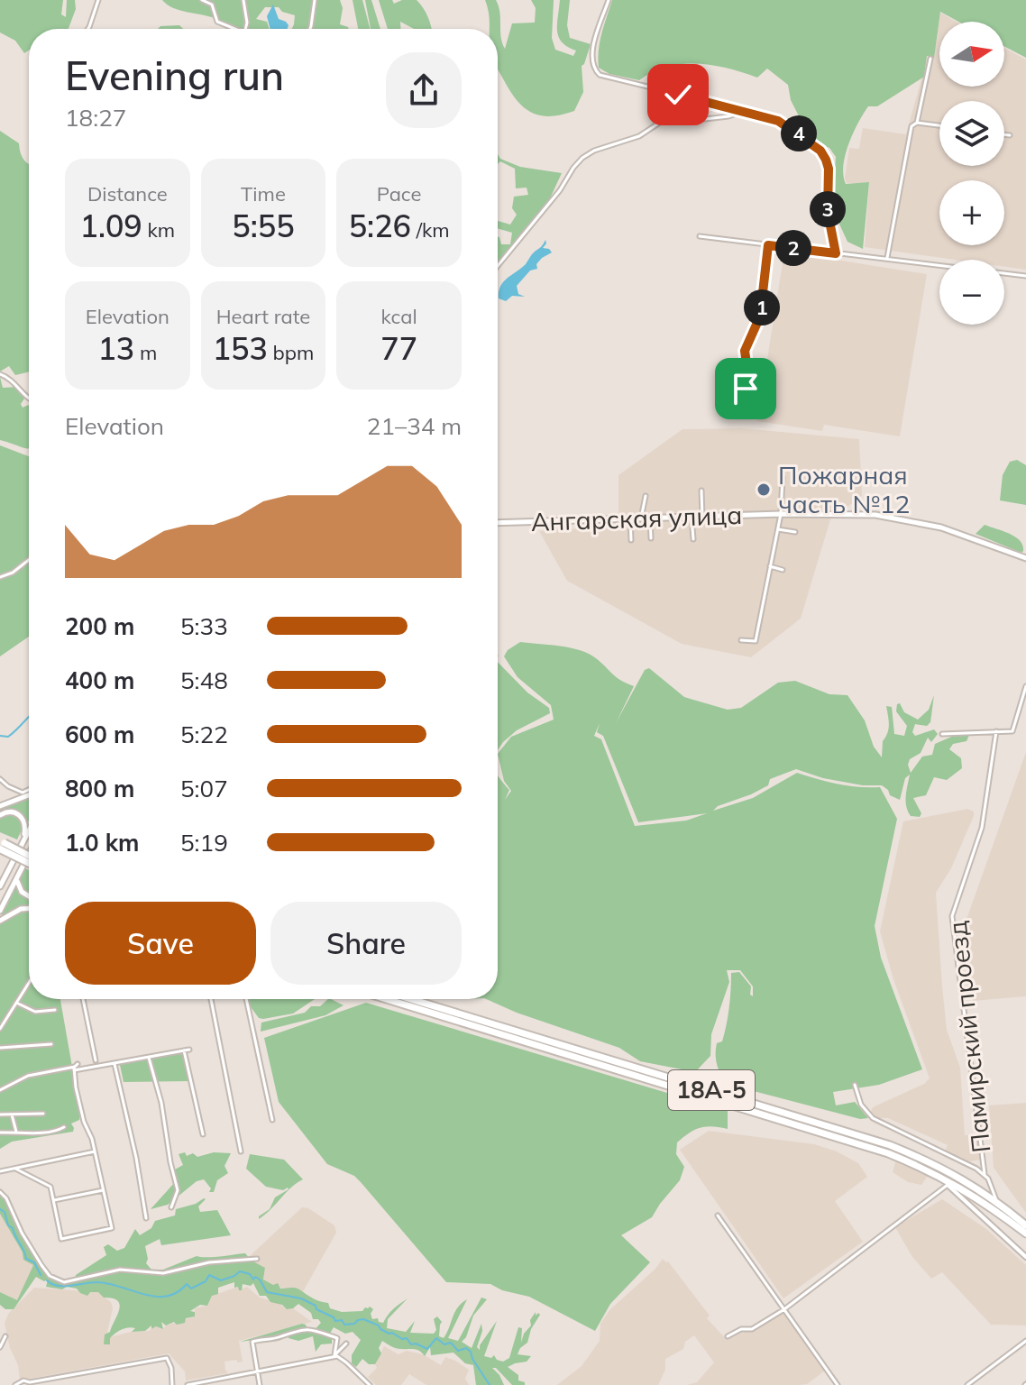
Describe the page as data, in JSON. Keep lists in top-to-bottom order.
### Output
{
  "streets": {
    "highway": ["18А-5"],
    "main road": ["Ангарская улица"],
    "street": ["Памирский проезд"]
  },
  "crossings": [
    ["Памирский проезд", "18А-5"]
  ],
  "places": ["Пожарная часть №12"],
  "north": "right",
  "page": {
    "map_buttons": ["+", "−"],
    "heading": ["Evening run", "18:27"],
    "pins": [
      "4",
      "3",
      "2",
      "1"
    ],
    "stats": [
      ["Distance", "1.09 km"],
      ["Time", "5:55"],
      ["Pace", "5:26 /km"],
      ["Elevation", "13 m"],
      ["Heart rate", "153 bpm"],
      ["kcal", "77"]
    ],
    "chart": ["Elevation", "21–34 m"],
    "list": [
      {
        "name": "200 m",
        "note": "5:33"
      },
      {
        "name": "400 m",
        "note": "5:48"
      },
      {
        "name": "600 m",
        "note": "5:22"
      },
      {
        "name": "800 m",
        "note": "5:07"
      },
      {
        "name": "1.0 km",
        "note": "5:19"
      }
    ],
    "buttons": ["Save", "Share"]
  }
}
